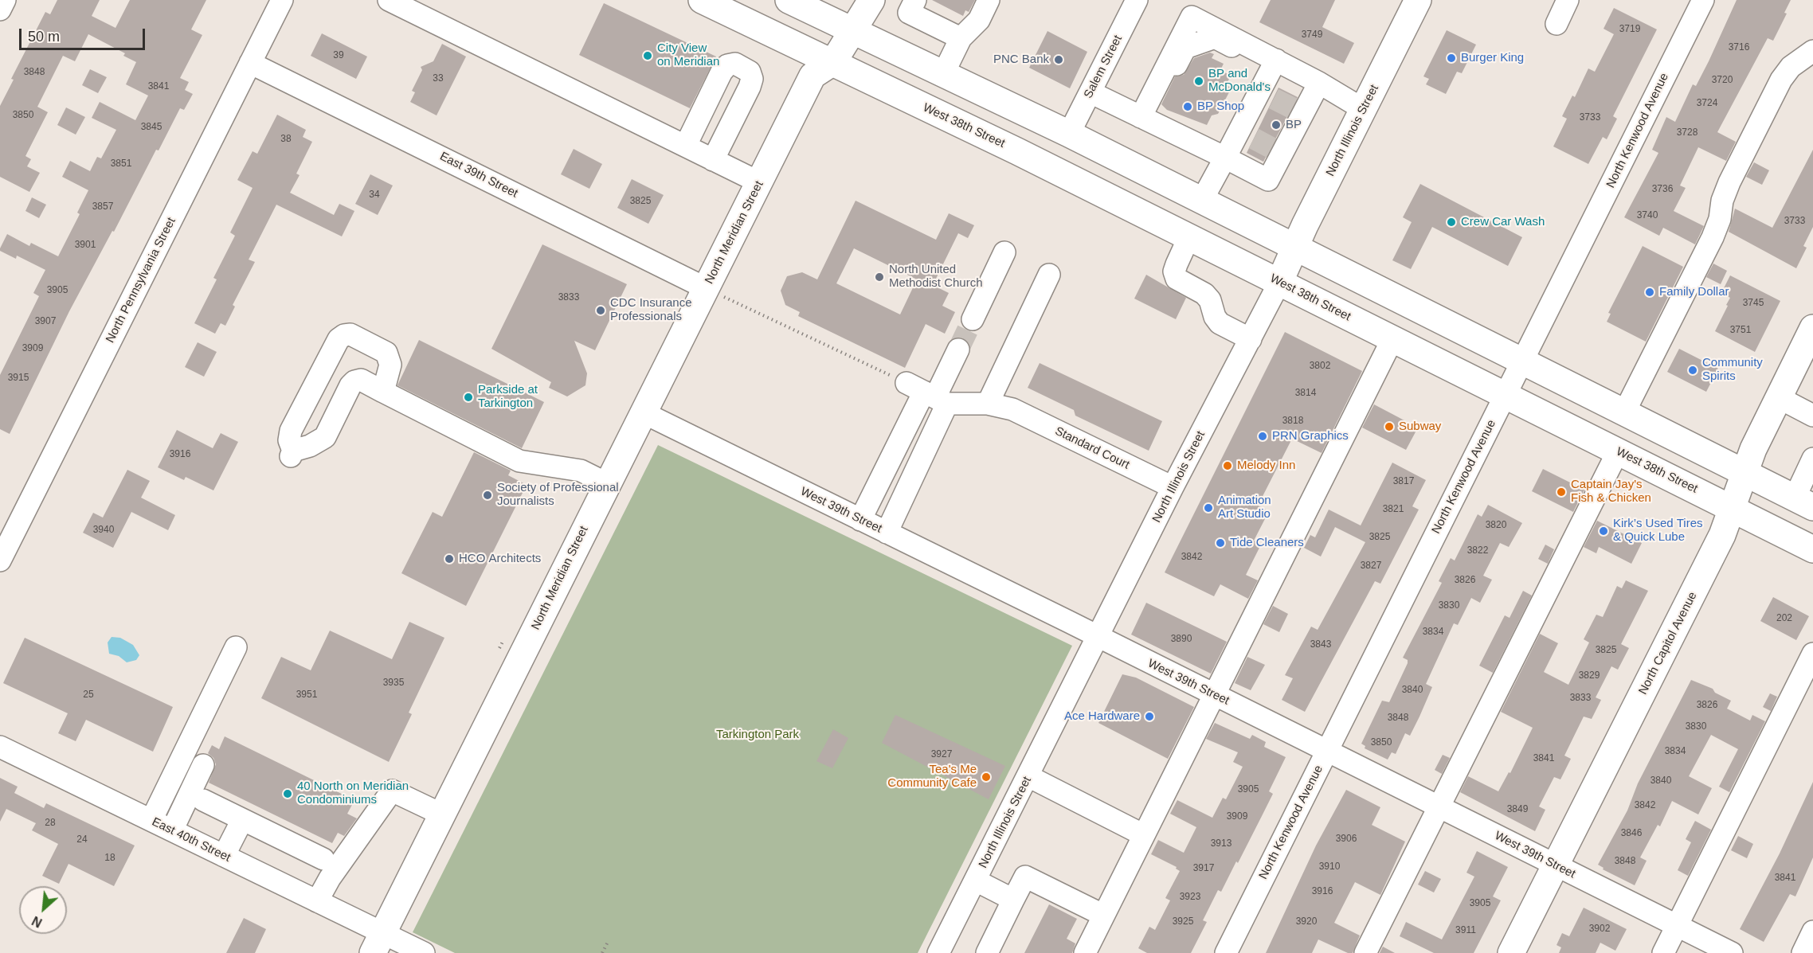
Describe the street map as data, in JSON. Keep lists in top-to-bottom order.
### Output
{
  "streets": {
    "main road": [
      "West 38th Street",
      "North Illinois Street",
      "North Meridian Street",
      "North Capitol Avenue"
    ],
    "street": [
      "Salem Street",
      "North Kenwood Avenue",
      "East 39th Street",
      "North Pennsylvania Street",
      "Standard Court",
      "West 39th Street",
      "East 40th Street"
    ]
  },
  "crossings": [
    ["West 38th Street", "North Illinois Street"],
    ["West 38th Street", "North Kenwood Avenue"],
    ["West 38th Street", "North Meridian Street"],
    ["West 38th Street", "North Capitol Avenue"],
    ["North Illinois Street", "Standard Court"],
    ["North Illinois Street", "West 39th Street"],
    ["North Kenwood Avenue", "West 39th Street"],
    ["East 39th Street", "North Meridian Street"],
    ["East 39th Street", "North Pennsylvania Street"],
    ["North Meridian Street", "West 39th Street"],
    ["North Meridian Street", "East 40th Street"],
    ["West 39th Street", "North Capitol Avenue"]
  ],
  "parks": ["Tarkington Park"],
  "places": [
    "City View on Meridian",
    "Burger King",
    "PNC Bank",
    "BP and McDonald's",
    "BP Shop",
    "BP",
    "Crew Car Wash",
    "North United Methodist Church",
    "Family Dollar",
    "CDC Insurance Professionals",
    "Community Spirits",
    "Parkside at Tarkington",
    "Subway",
    "PRN Graphics",
    "Melody Inn",
    "Captain Jay's Fish & Chicken",
    "Society of Professional Journalists",
    "Animation Art Studio",
    "Kirk’s Used Tires & Quick Lube",
    "Tide Cleaners",
    "HCO Architects",
    "Ace Hardware",
    "Tea's Me Community Cafe",
    "40 North on Meridian Condominiums"
  ],
  "house_numbers": [
    "3719",
    "3749",
    "3716",
    "39",
    "3848",
    "33",
    "3720",
    "3841",
    "3724",
    "3850",
    "3733",
    "3845",
    "3728",
    "38",
    "3851",
    "3736",
    "34",
    "3825",
    "3857",
    "3740",
    "3733",
    "3901",
    "3905",
    "3833",
    "3745",
    "3907",
    "3751",
    "3909",
    "3802",
    "3915",
    "3814",
    "3818",
    "3916",
    "3817",
    "3821",
    "3820",
    "3940",
    "3825",
    "3822",
    "3842",
    "3827",
    "3826",
    "3830",
    "202",
    "3834",
    "3890",
    "3843",
    "3825",
    "3829",
    "3935",
    "3840",
    "25",
    "3951",
    "3833",
    "3826",
    "3848",
    "3830",
    "3850",
    "3834",
    "3927",
    "3841",
    "3840",
    "3905",
    "3842",
    "3849",
    "3909",
    "28",
    "3846",
    "3906",
    "24",
    "3913",
    "18",
    "3848",
    "3910",
    "3917",
    "3841",
    "3916",
    "3923",
    "3905",
    "3925",
    "3920",
    "3902",
    "3911"
  ],
  "scale_bar": "50 m",
  "north": "bottom left"
}
